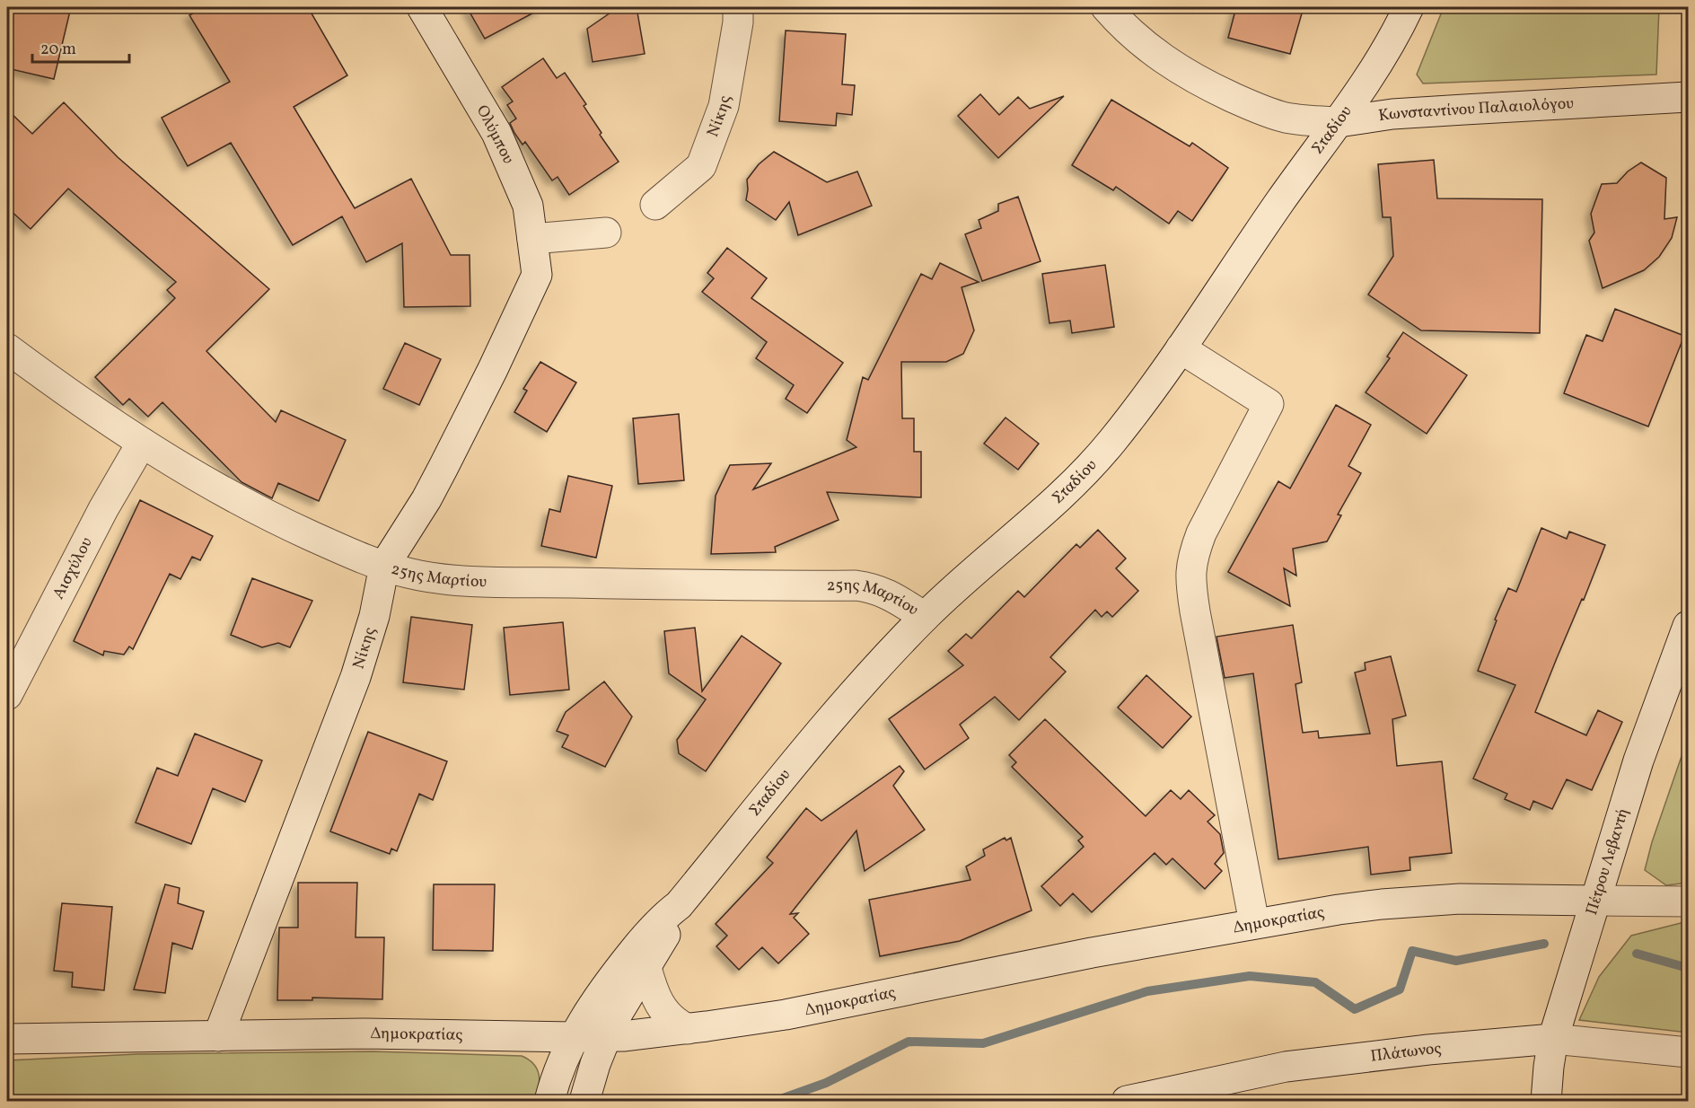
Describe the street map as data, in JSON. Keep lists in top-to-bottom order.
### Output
{
  "streets": {
    "street": [
      "Κωνσταντίνου Παλαιολόγου",
      "Νίκης",
      "Σταδίου",
      "Ολύμπου",
      "Αισχύλου",
      "25ης Μαρτίου",
      "Πέτρου Λεβαντή",
      "Δημοκρατίας",
      "Πλάτωνος"
    ]
  },
  "crossings": [
    ["Κωνσταντίνου Παλαιολόγου", "Σταδίου"],
    ["Νίκης", "Ολύμπου"],
    ["Νίκης", "25ης Μαρτίου"],
    ["Νίκης", "Δημοκρατίας"],
    ["Σταδίου", "25ης Μαρτίου"],
    ["Σταδίου", "Δημοκρατίας"],
    ["Αισχύλου", "25ης Μαρτίου"],
    ["Πέτρου Λεβαντή", "Δημοκρατίας"],
    ["Πέτρου Λεβαντή", "Πλάτωνος"]
  ],
  "scale_bar": "20 m"
}
